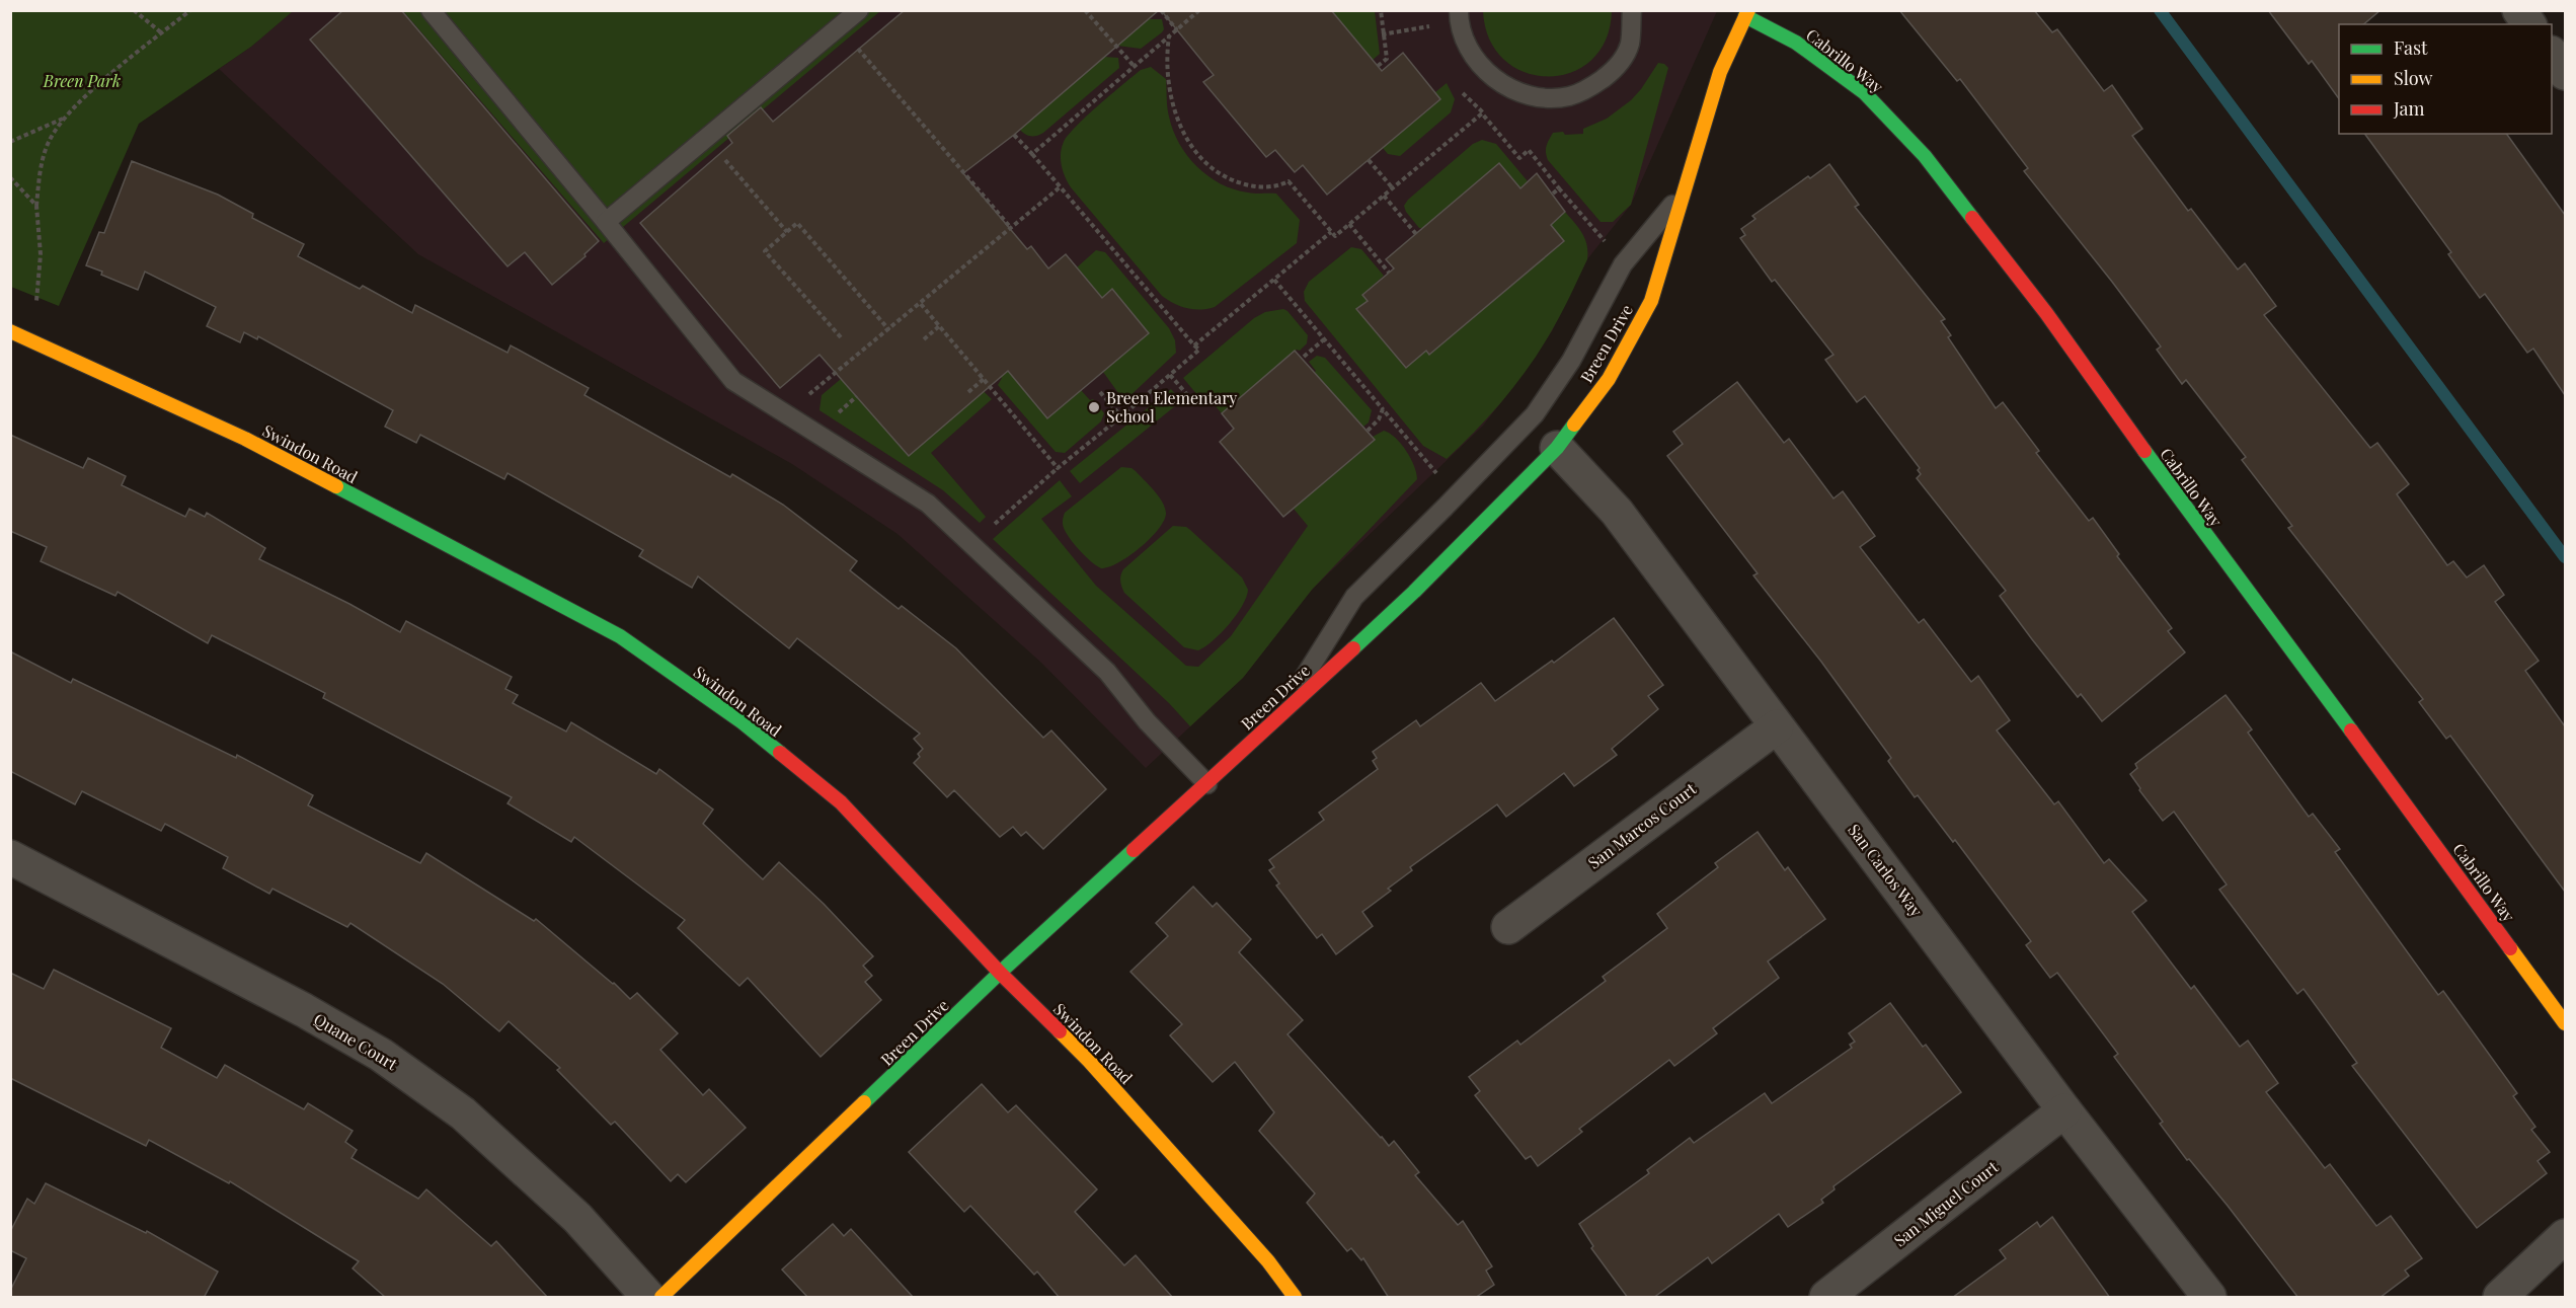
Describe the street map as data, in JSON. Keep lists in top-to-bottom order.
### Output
{
  "streets": {
    "street": [
      "Cabrillo Way",
      "Breen Drive",
      "Swindon Road",
      "San Marcos Court",
      "San Carlos Way",
      "Quane Court",
      "San Miguel Court"
    ]
  },
  "crossings": [
    ["Cabrillo Way", "Breen Drive"],
    ["Breen Drive", "Swindon Road"],
    ["Breen Drive", "San Carlos Way"],
    ["San Marcos Court", "San Carlos Way"],
    ["San Carlos Way", "San Miguel Court"]
  ],
  "parks": ["Breen Park"],
  "places": ["Breen Elementary School"],
  "legend": ["Fast", "Slow", "Jam"]
}
